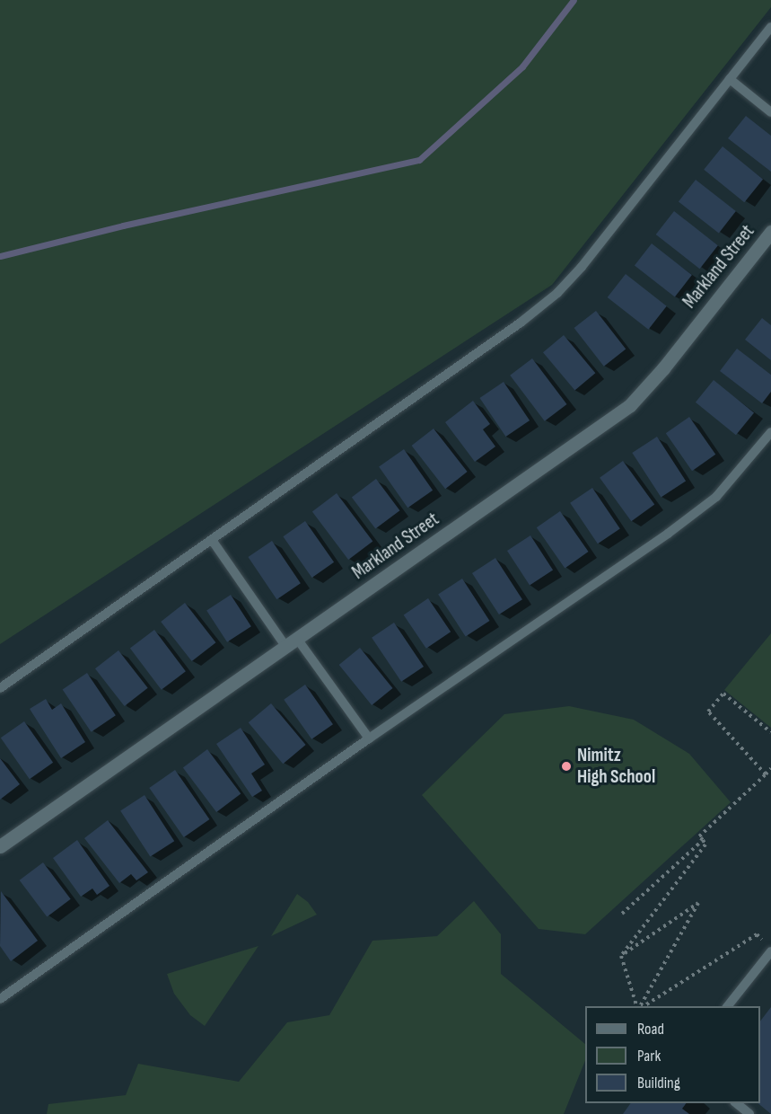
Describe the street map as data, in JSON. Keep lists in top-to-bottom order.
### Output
{
  "streets": {
    "street": ["Markland Street"]
  },
  "places": ["Nimitz High School"],
  "legend": ["Road", "Park", "Building"]
}
